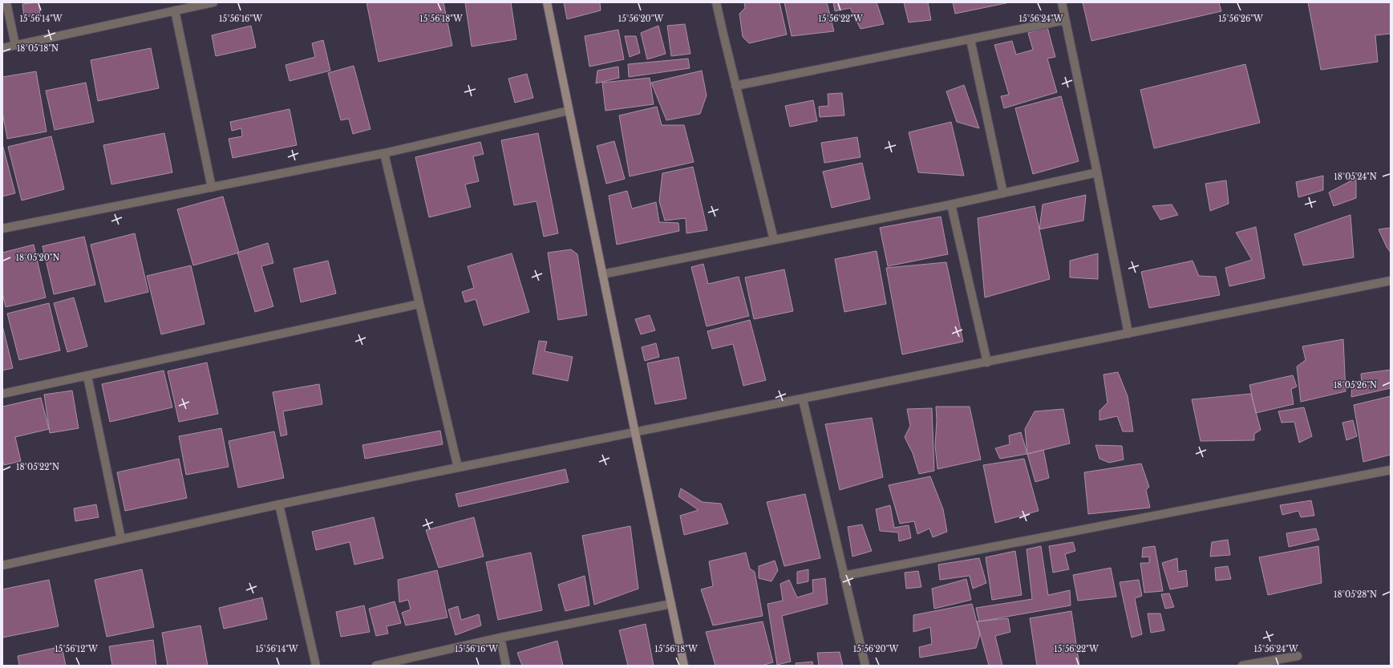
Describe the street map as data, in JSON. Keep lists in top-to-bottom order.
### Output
{
  "coordinates": [
    "15°56'14\"W",
    "15°56'16\"W",
    "15°56'18\"W",
    "15°56'20\"W",
    "15°56'24\"W",
    "15°56'22\"W",
    "15°56'26\"W",
    "18°05'18\"N",
    "18°05'24\"N",
    "18°05'20\"N",
    "18°05'26\"N",
    "18°05'22\"N",
    "18°05'28\"N",
    "15°56'12\"W"
  ]
}
